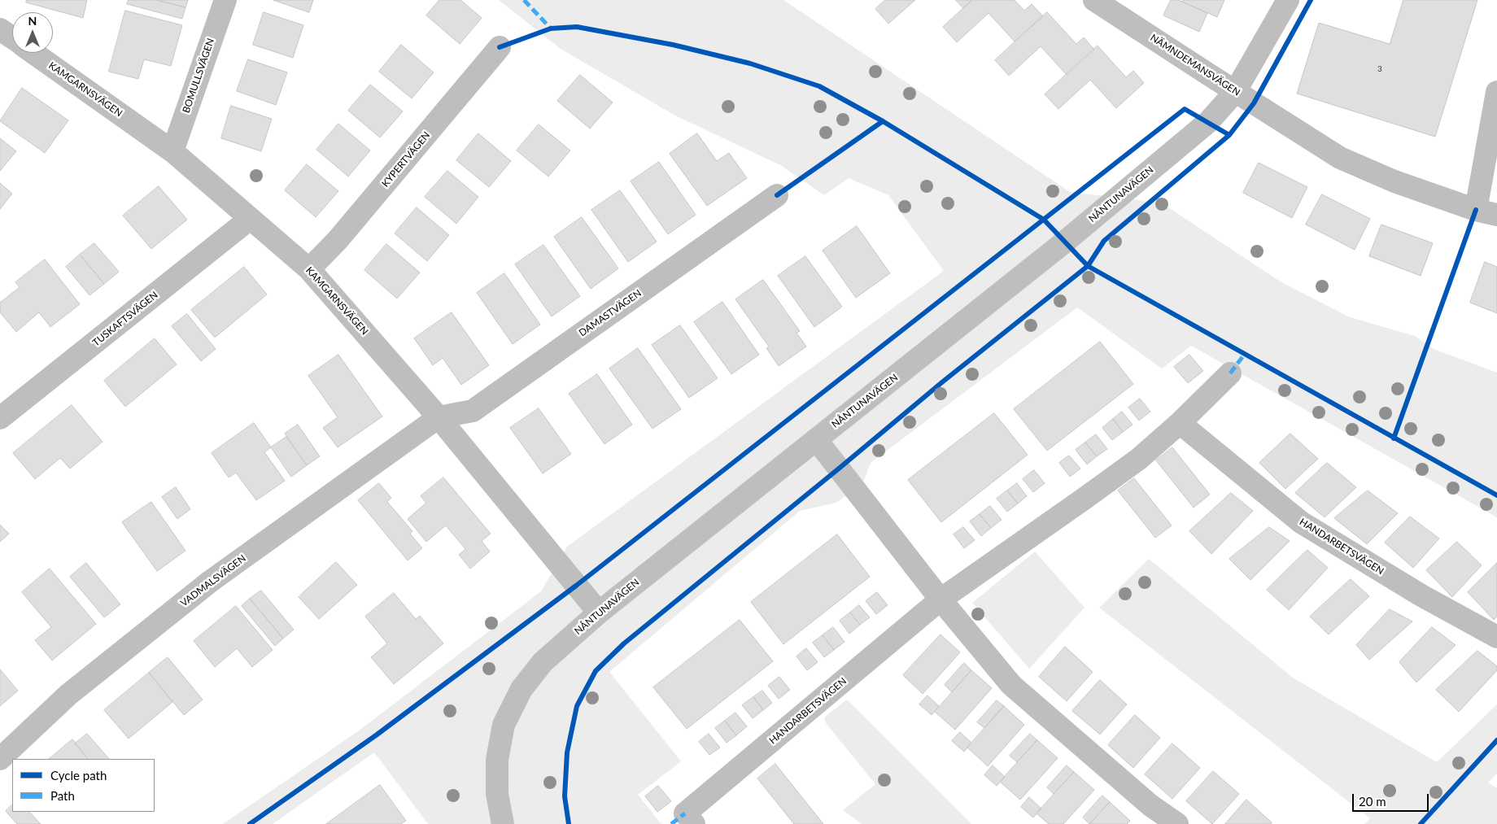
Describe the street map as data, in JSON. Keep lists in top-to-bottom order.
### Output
{
  "streets": {
    "street": [
      "NÄMNDEMANSVÄGEN",
      "BOMULLSVÄGEN",
      "KAMGARNSVÄGEN",
      "KYPERTVÄGEN",
      "NÅNTUNAVÄGEN",
      "DAMASTVÄGEN",
      "TUSKAFTSVÄGEN",
      "HANDARBETSVÄGEN",
      "VADMALSVÄGEN"
    ]
  },
  "crossings": [
    ["NÄMNDEMANSVÄGEN", "NÅNTUNAVÄGEN"],
    ["BOMULLSVÄGEN", "KAMGARNSVÄGEN"],
    ["KAMGARNSVÄGEN", "KYPERTVÄGEN"],
    ["KAMGARNSVÄGEN", "NÅNTUNAVÄGEN"],
    ["KAMGARNSVÄGEN", "DAMASTVÄGEN"],
    ["KAMGARNSVÄGEN", "TUSKAFTSVÄGEN"],
    ["KAMGARNSVÄGEN", "VADMALSVÄGEN"],
    ["DAMASTVÄGEN", "VADMALSVÄGEN"]
  ],
  "house_numbers": ["3"],
  "legend": ["Cycle path", "Path"],
  "scale_bar": "20 m",
  "north": "top"
}
